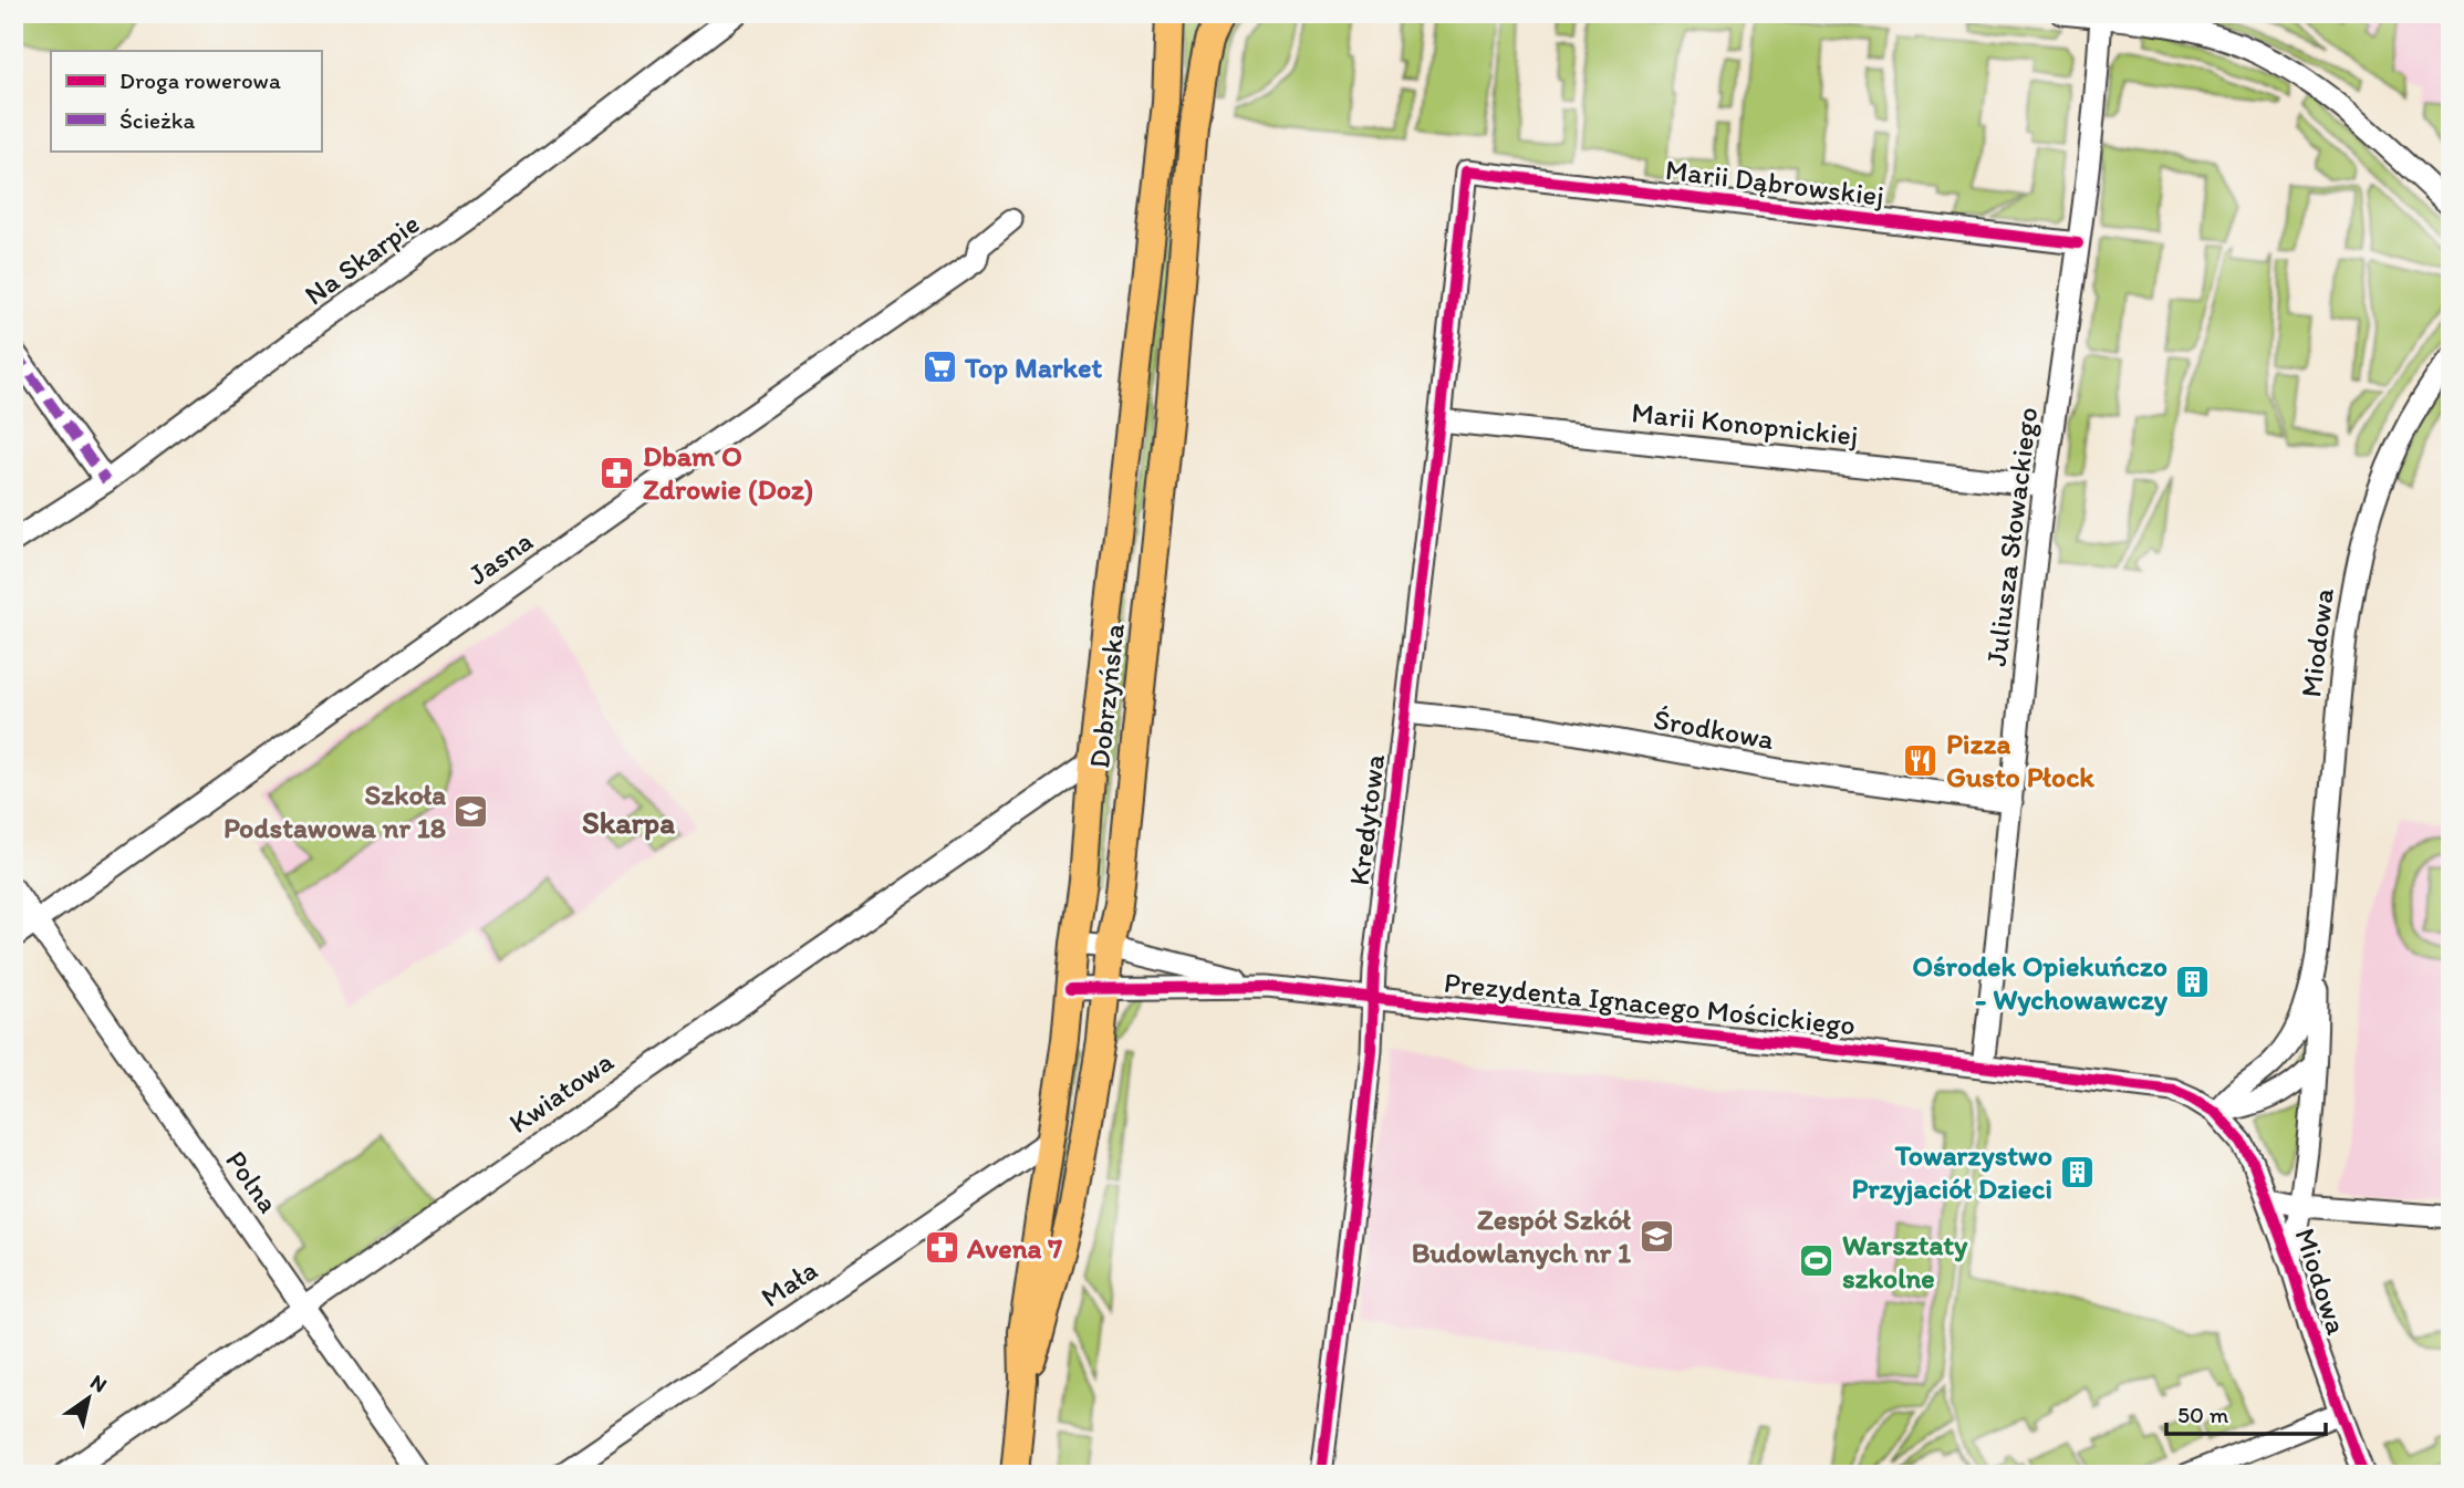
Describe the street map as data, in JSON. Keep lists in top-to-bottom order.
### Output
{
  "streets": {
    "main road": ["Dobrzyńska"],
    "street": [
      "Marii Dąbrowskiej",
      "Na Skarpie",
      "Marii Konopnickiej",
      "Juliusza Słowackiego",
      "Jasna",
      "Miodowa",
      "Środkowa",
      "Kredytowa",
      "Prezydenta Ignacego Mościckiego",
      "Kwiatowa",
      "Polna",
      "Mała"
    ]
  },
  "crossings": [
    ["Marii Dąbrowskiej", "Juliusza Słowackiego"],
    ["Marii Dąbrowskiej", "Kredytowa"],
    ["Marii Konopnickiej", "Juliusza Słowackiego"],
    ["Marii Konopnickiej", "Kredytowa"],
    ["Juliusza Słowackiego", "Środkowa"],
    ["Juliusza Słowackiego", "Prezydenta Ignacego Mościckiego"],
    ["Jasna", "Polna"],
    ["Miodowa", "Prezydenta Ignacego Mościckiego"],
    ["Dobrzyńska", "Prezydenta Ignacego Mościckiego"],
    ["Dobrzyńska", "Kwiatowa"],
    ["Dobrzyńska", "Mała"],
    ["Środkowa", "Kredytowa"],
    ["Kredytowa", "Prezydenta Ignacego Mościckiego"],
    ["Kwiatowa", "Polna"]
  ],
  "districts": ["Skarpa"],
  "places": {
    "supermarket": ["Top Market"],
    "pharmacy": ["Dbam O Zdrowie (Doz)", "Avena 7"],
    "restaurant": ["Pizza Gusto Płock"],
    "school or university": ["Szkoła Podstawowa nr 18", "Zespół Szkół Budowlanych nr 1"],
    "building": ["Ośrodek Opiekuńczo - Wychowawczy", "Towarzystwo Przyjaciół Dzieci"],
    "sports": ["Warsztaty szkolne"]
  },
  "legend": ["Droga rowerowa", "Ścieżka"],
  "scale_bar": "50 m",
  "north": "top right"
}
